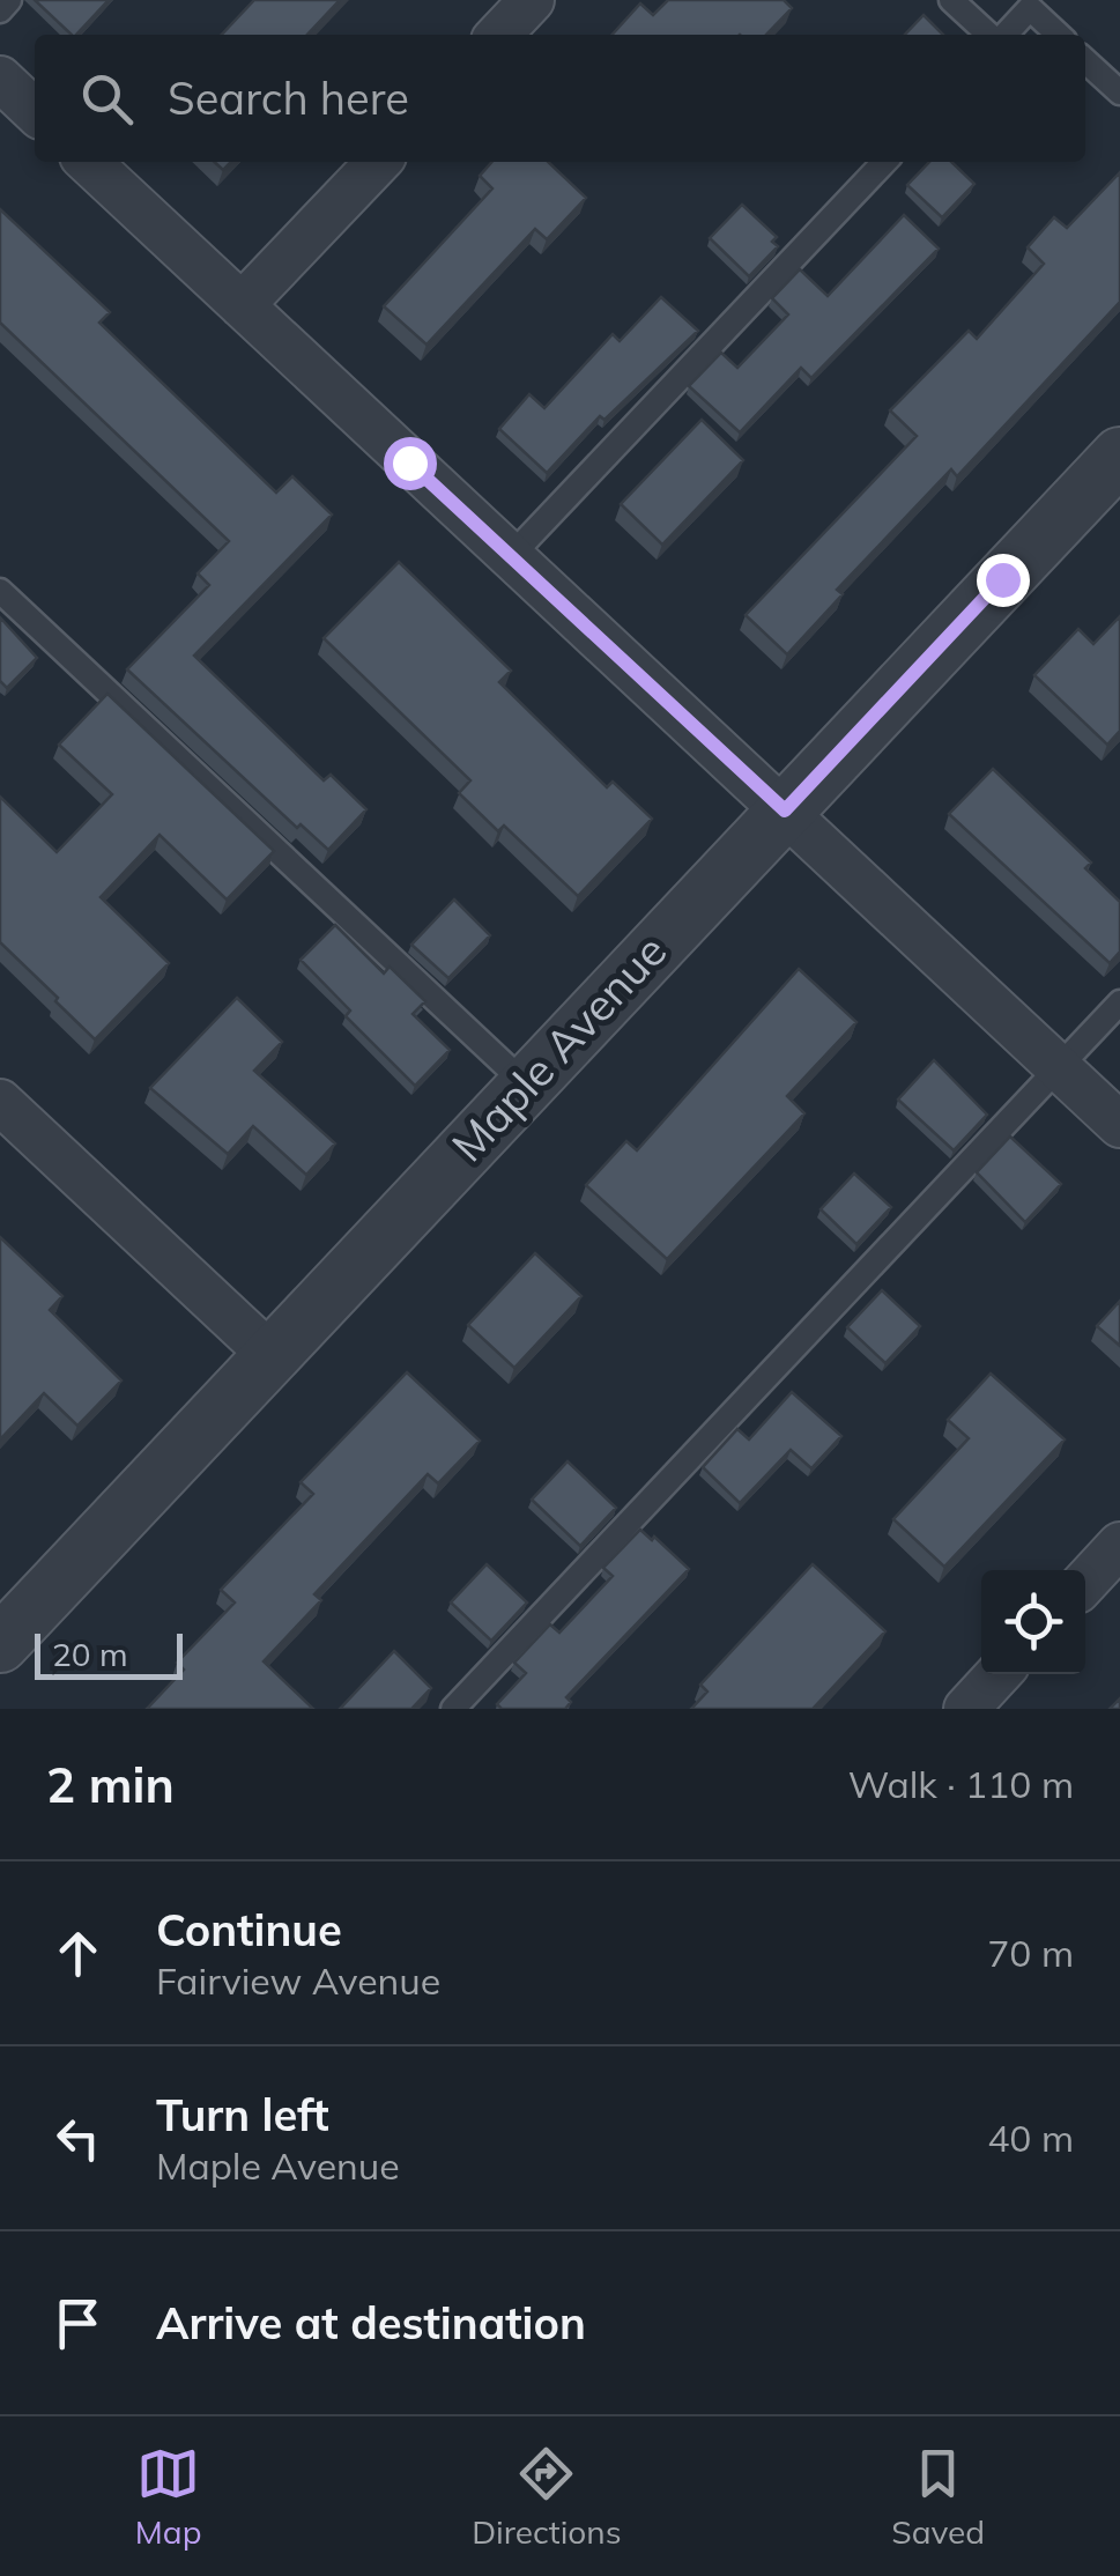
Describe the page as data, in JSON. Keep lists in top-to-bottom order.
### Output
{
  "streets": {
    "street": ["Maple Avenue"]
  },
  "scale_bar": "20 m",
  "page": {
    "search": "Search here",
    "scale": "20 m",
    "heading": ["2 min", "Walk · 110 m"],
    "list": [
      ["Continue", "Fairview Avenue", "70 m"],
      ["Turn left", "Maple Avenue", "40 m"],
      "Arrive at destination"
    ],
    "nav": ["Map", "Directions", "Saved"]
  }
}
